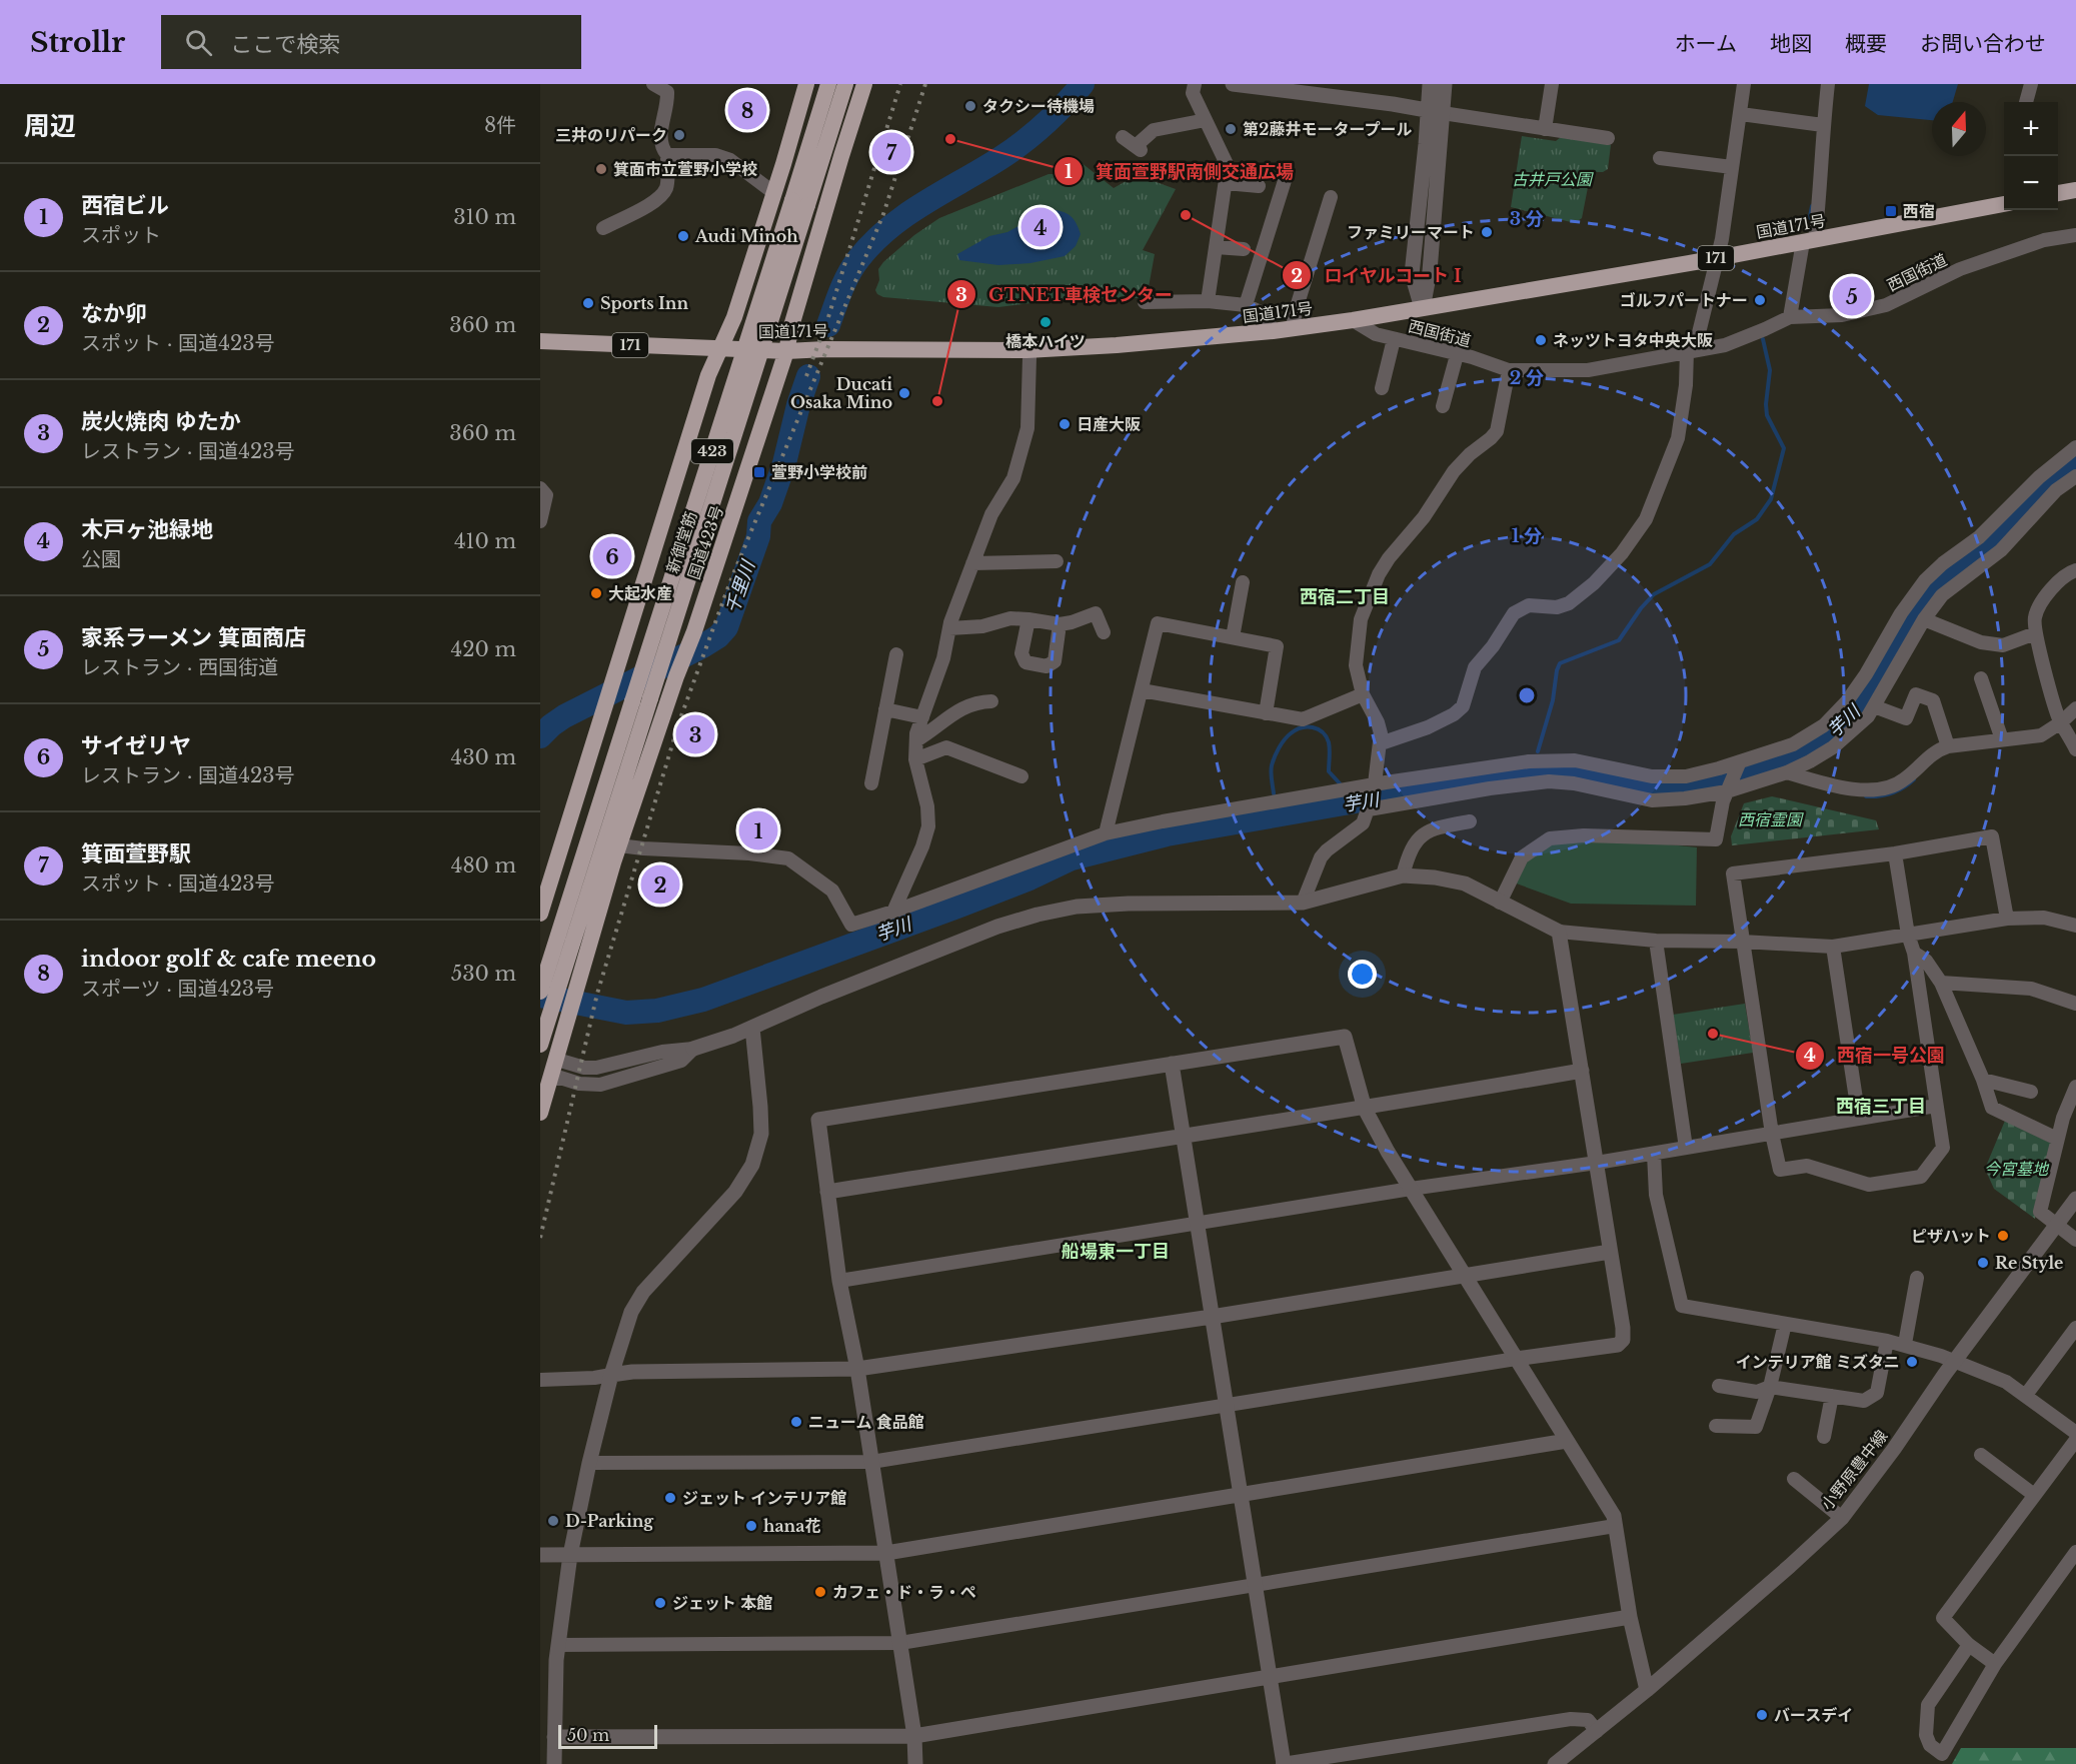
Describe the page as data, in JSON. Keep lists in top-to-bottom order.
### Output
{
  "streets": {
    "highway": [
      "国道171号",
      "171",
      "423",
      "新御堂筋",
      "国道423号"
    ],
    "street": ["西国街道", "小野原豊中線"]
  },
  "crossings": [
    ["国道171号", "西国街道"],
    ["国道171号", "423"],
    ["国道171号", "国道423号"]
  ],
  "districts": ["西宿二丁目", "西宿三丁目", "船場東一丁目"],
  "water": ["千里川", "芋川"],
  "parks": ["古井戸公園", "西宿霊園", "今宮墓地"],
  "places": {
    "other": [
      "タクシー待機場",
      "第2藤井モータープール",
      "三井のリパーク",
      "箕面萱野駅南側交通広場",
      "箕面市立萱野小学校",
      "ロイヤルコート I",
      "ファミリーマート",
      "Audi Minoh",
      "ゴルフパートナー",
      "Sports Inn",
      "橋本ハイツ",
      "ネッツトヨタ中央大阪",
      "Ducati Osaka Mino",
      "GTNET車検センター",
      "日産大阪",
      "大起水産",
      "西宿一号公園",
      "ピザハット",
      "Re Style",
      "インテリア館 ミズタニ",
      "ニューム 食品館",
      "ジェット インテリア館",
      "D-Parking",
      "hana花",
      "カフェ・ド・ラ・ぺ",
      "ジェット 本館",
      "バースデイ"
    ],
    "transit": ["西宿", "萱野小学校前"]
  },
  "scale_bar": "50 m",
  "north": "top",
  "page": {
    "header": "Strollr",
    "search": "ここで検索",
    "nav": [
      "ホーム",
      "地図",
      "概要",
      "お問い合わせ"
    ],
    "heading": ["周辺", "8件"],
    "pins": [
      "8",
      "7",
      "4",
      "5",
      "6",
      "3",
      "1",
      "2"
    ],
    "map_buttons": ["+", "−"],
    "list": [
      {
        "mark": "1",
        "name": "西宿ビル",
        "note": "スポット",
        "value": "310 m"
      },
      {
        "mark": "2",
        "name": "なか卯",
        "note": "スポット · 国道423号",
        "value": "360 m"
      },
      {
        "mark": "3",
        "name": "炭火焼肉 ゆたか",
        "note": "レストラン · 国道423号",
        "value": "360 m"
      },
      {
        "mark": "4",
        "name": "木戸ヶ池緑地",
        "note": "公園",
        "value": "410 m"
      },
      {
        "mark": "5",
        "name": "家系ラーメン 箕面商店",
        "note": "レストラン · 西国街道",
        "value": "420 m"
      },
      {
        "mark": "6",
        "name": "サイゼリヤ",
        "note": "レストラン · 国道423号",
        "value": "430 m"
      },
      {
        "mark": "7",
        "name": "箕面萱野駅",
        "note": "スポット · 国道423号",
        "value": "480 m"
      },
      {
        "mark": "8",
        "name": "indoor golf & cafe meeno",
        "note": "スポーツ · 国道423号",
        "value": "530 m"
      }
    ],
    "scale": "50 m"
  },
  "rings": ["3 分", "2 分", "1 分"]
}
